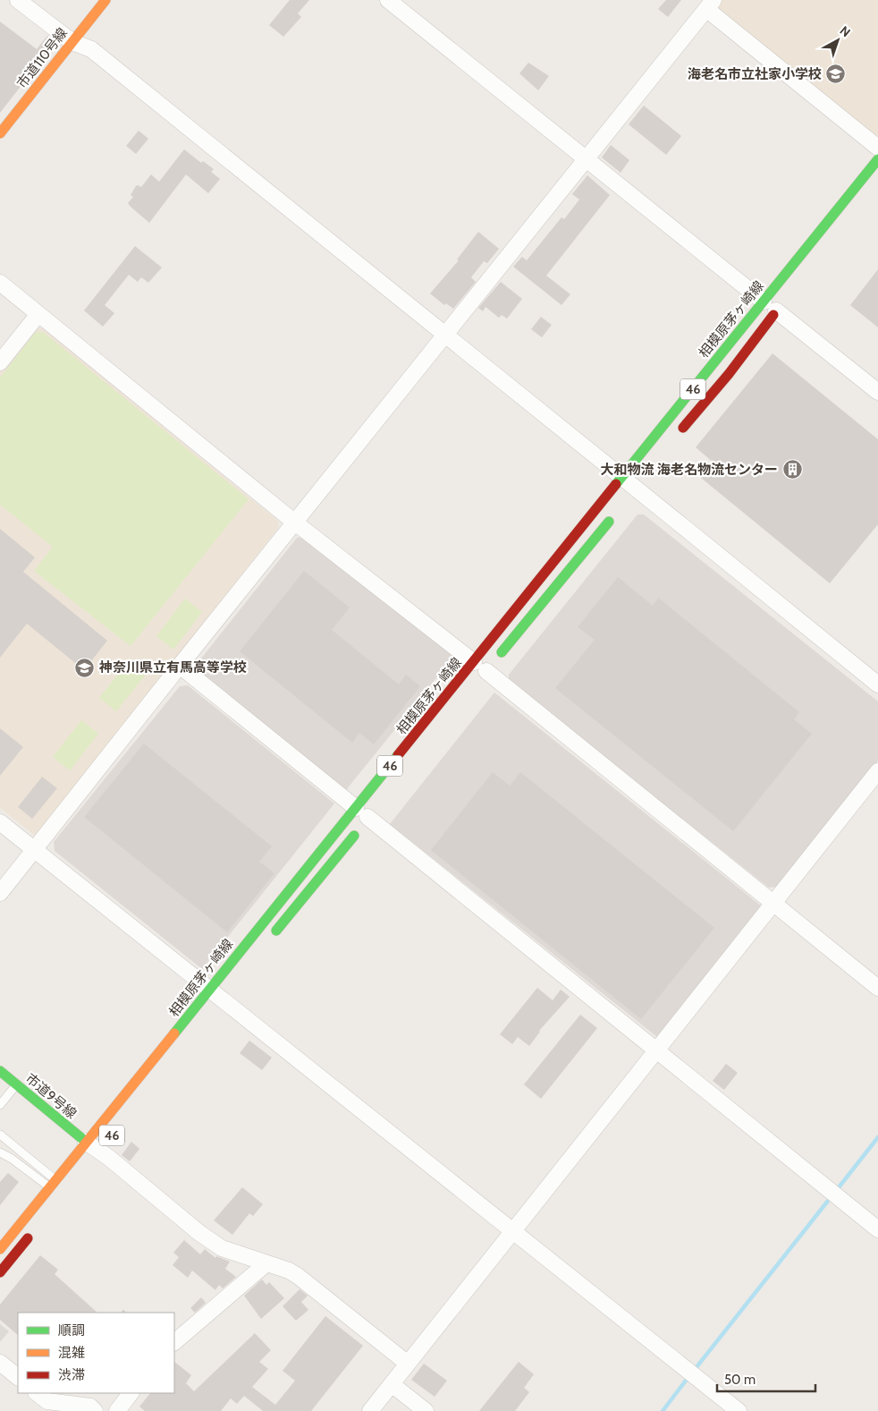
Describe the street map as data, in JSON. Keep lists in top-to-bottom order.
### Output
{
  "streets": {
    "main road": [
      "市道110号線",
      "相模原茅ヶ崎線",
      "46",
      "市道9号線"
    ]
  },
  "crossings": [
    ["相模原茅ヶ崎線", "市道9号線"]
  ],
  "places": {
    "school or university": ["海老名市立社家小学校", "神奈川県立有馬高等学校"],
    "building": ["大和物流 海老名物流センター"]
  },
  "legend": ["順調", "混雑", "渋滞"],
  "scale_bar": "50 m",
  "north": "top right"
}
